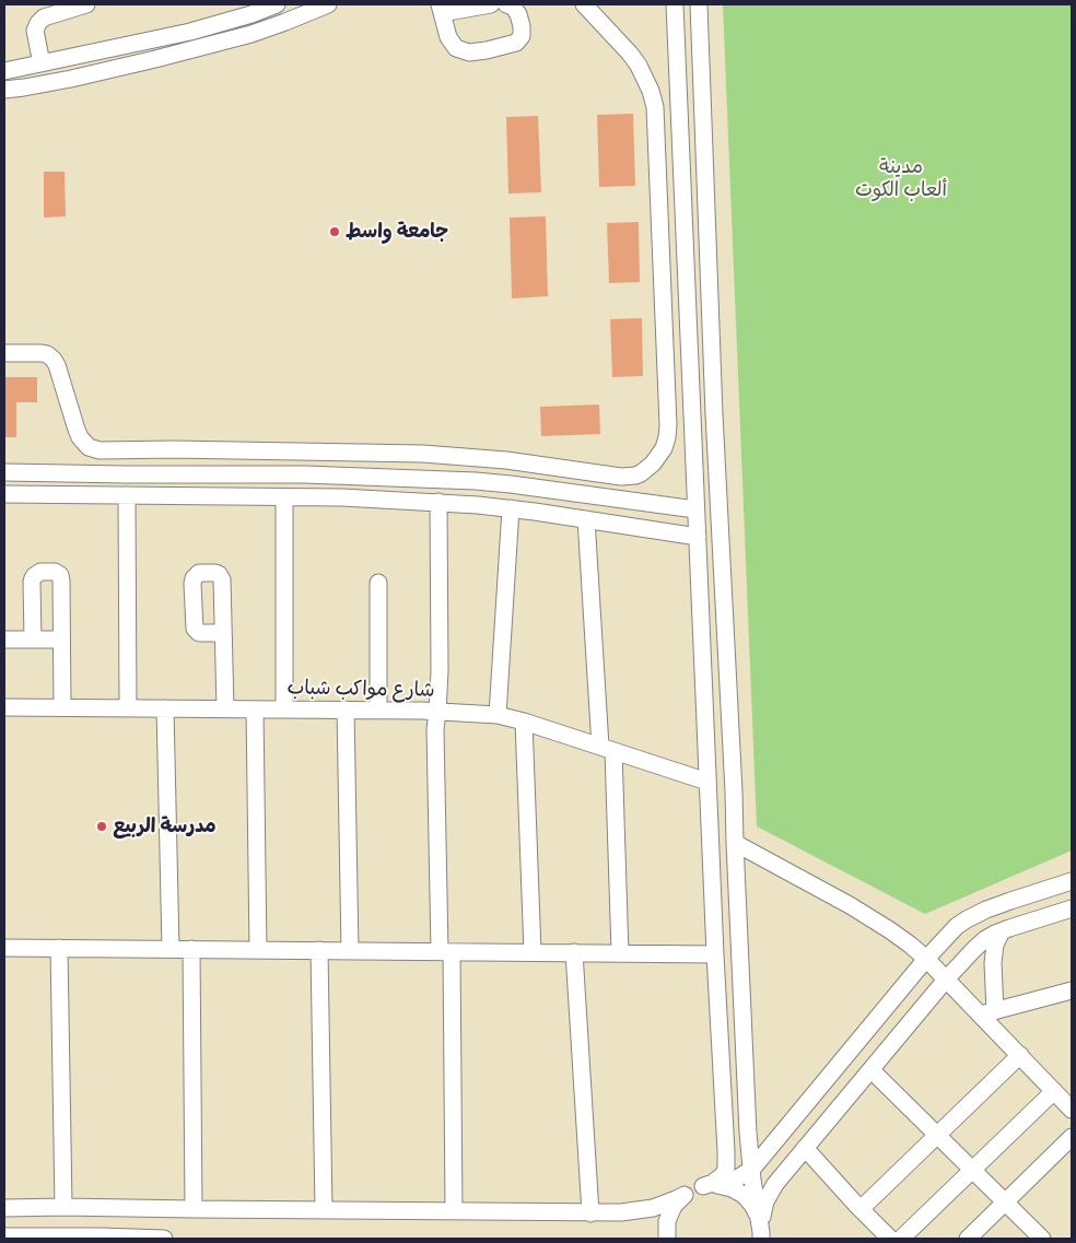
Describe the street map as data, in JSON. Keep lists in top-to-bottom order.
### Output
{
  "streets": {
    "street": ["شارع مواكب شباب"]
  },
  "parks": ["مدينة ألعاب الكوت"],
  "places": ["جامعة واسط", "مدرسة الربيع"]
}
